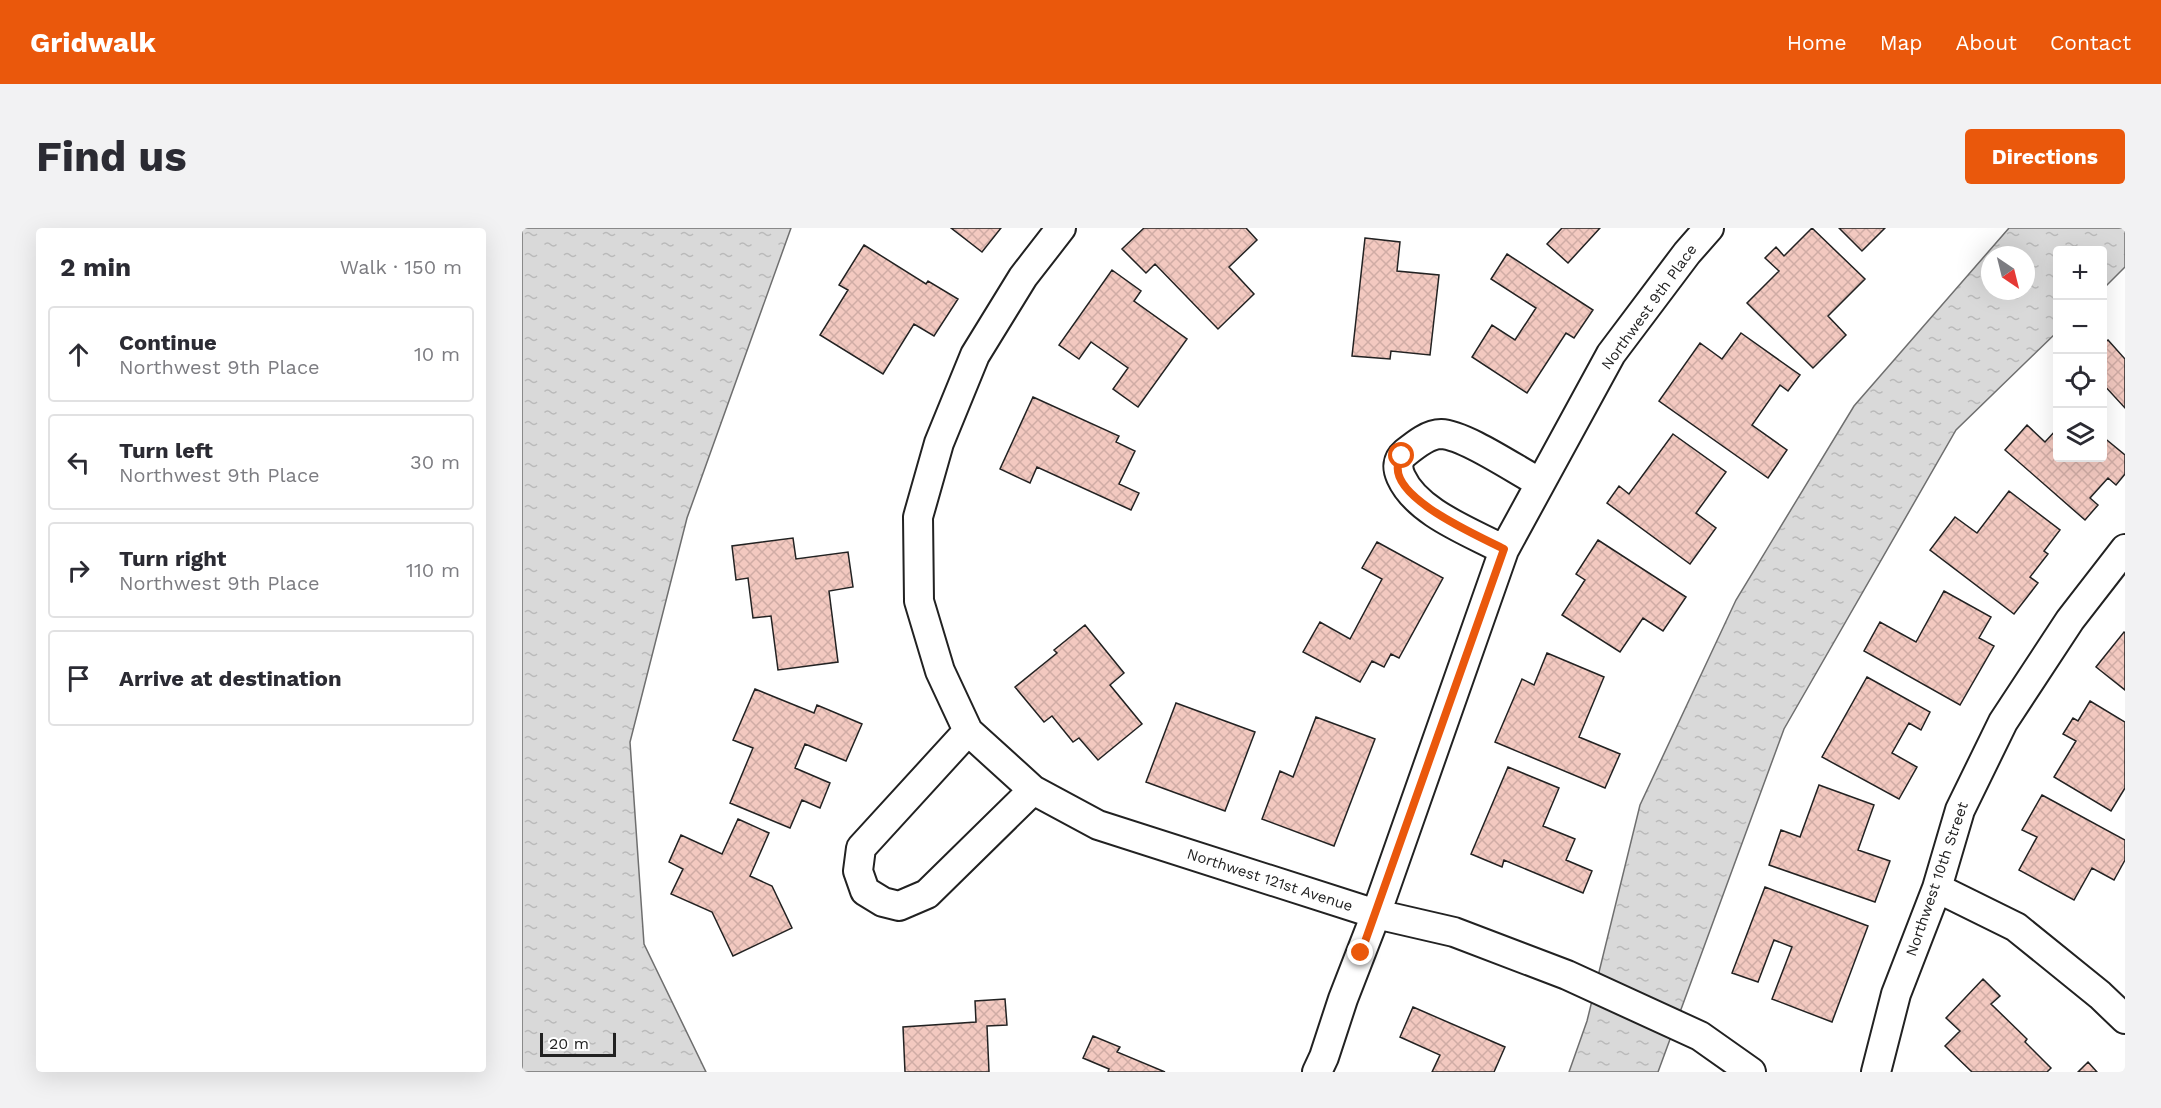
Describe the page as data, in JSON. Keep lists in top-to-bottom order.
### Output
{
  "streets": {
    "street": ["Northwest 9th Place", "Northwest 10th Street", "Northwest 121st Avenue"]
  },
  "crossings": [
    ["Northwest 9th Place", "Northwest 121st Avenue"]
  ],
  "scale_bar": "20 m",
  "north": "bottom right",
  "page": {
    "header": "Gridwalk",
    "nav": [
      "Home",
      "Map",
      "About",
      "Contact"
    ],
    "buttons": "Directions",
    "title": "Find us",
    "heading": ["2 min", "Walk · 150 m"],
    "map_buttons": ["+", "−"],
    "list": [
      ["Continue", "Northwest 9th Place", "10 m"],
      ["Turn left", "Northwest 9th Place", "30 m"],
      ["Turn right", "Northwest 9th Place", "110 m"],
      "Arrive at destination"
    ],
    "scale": "20 m"
  }
}
